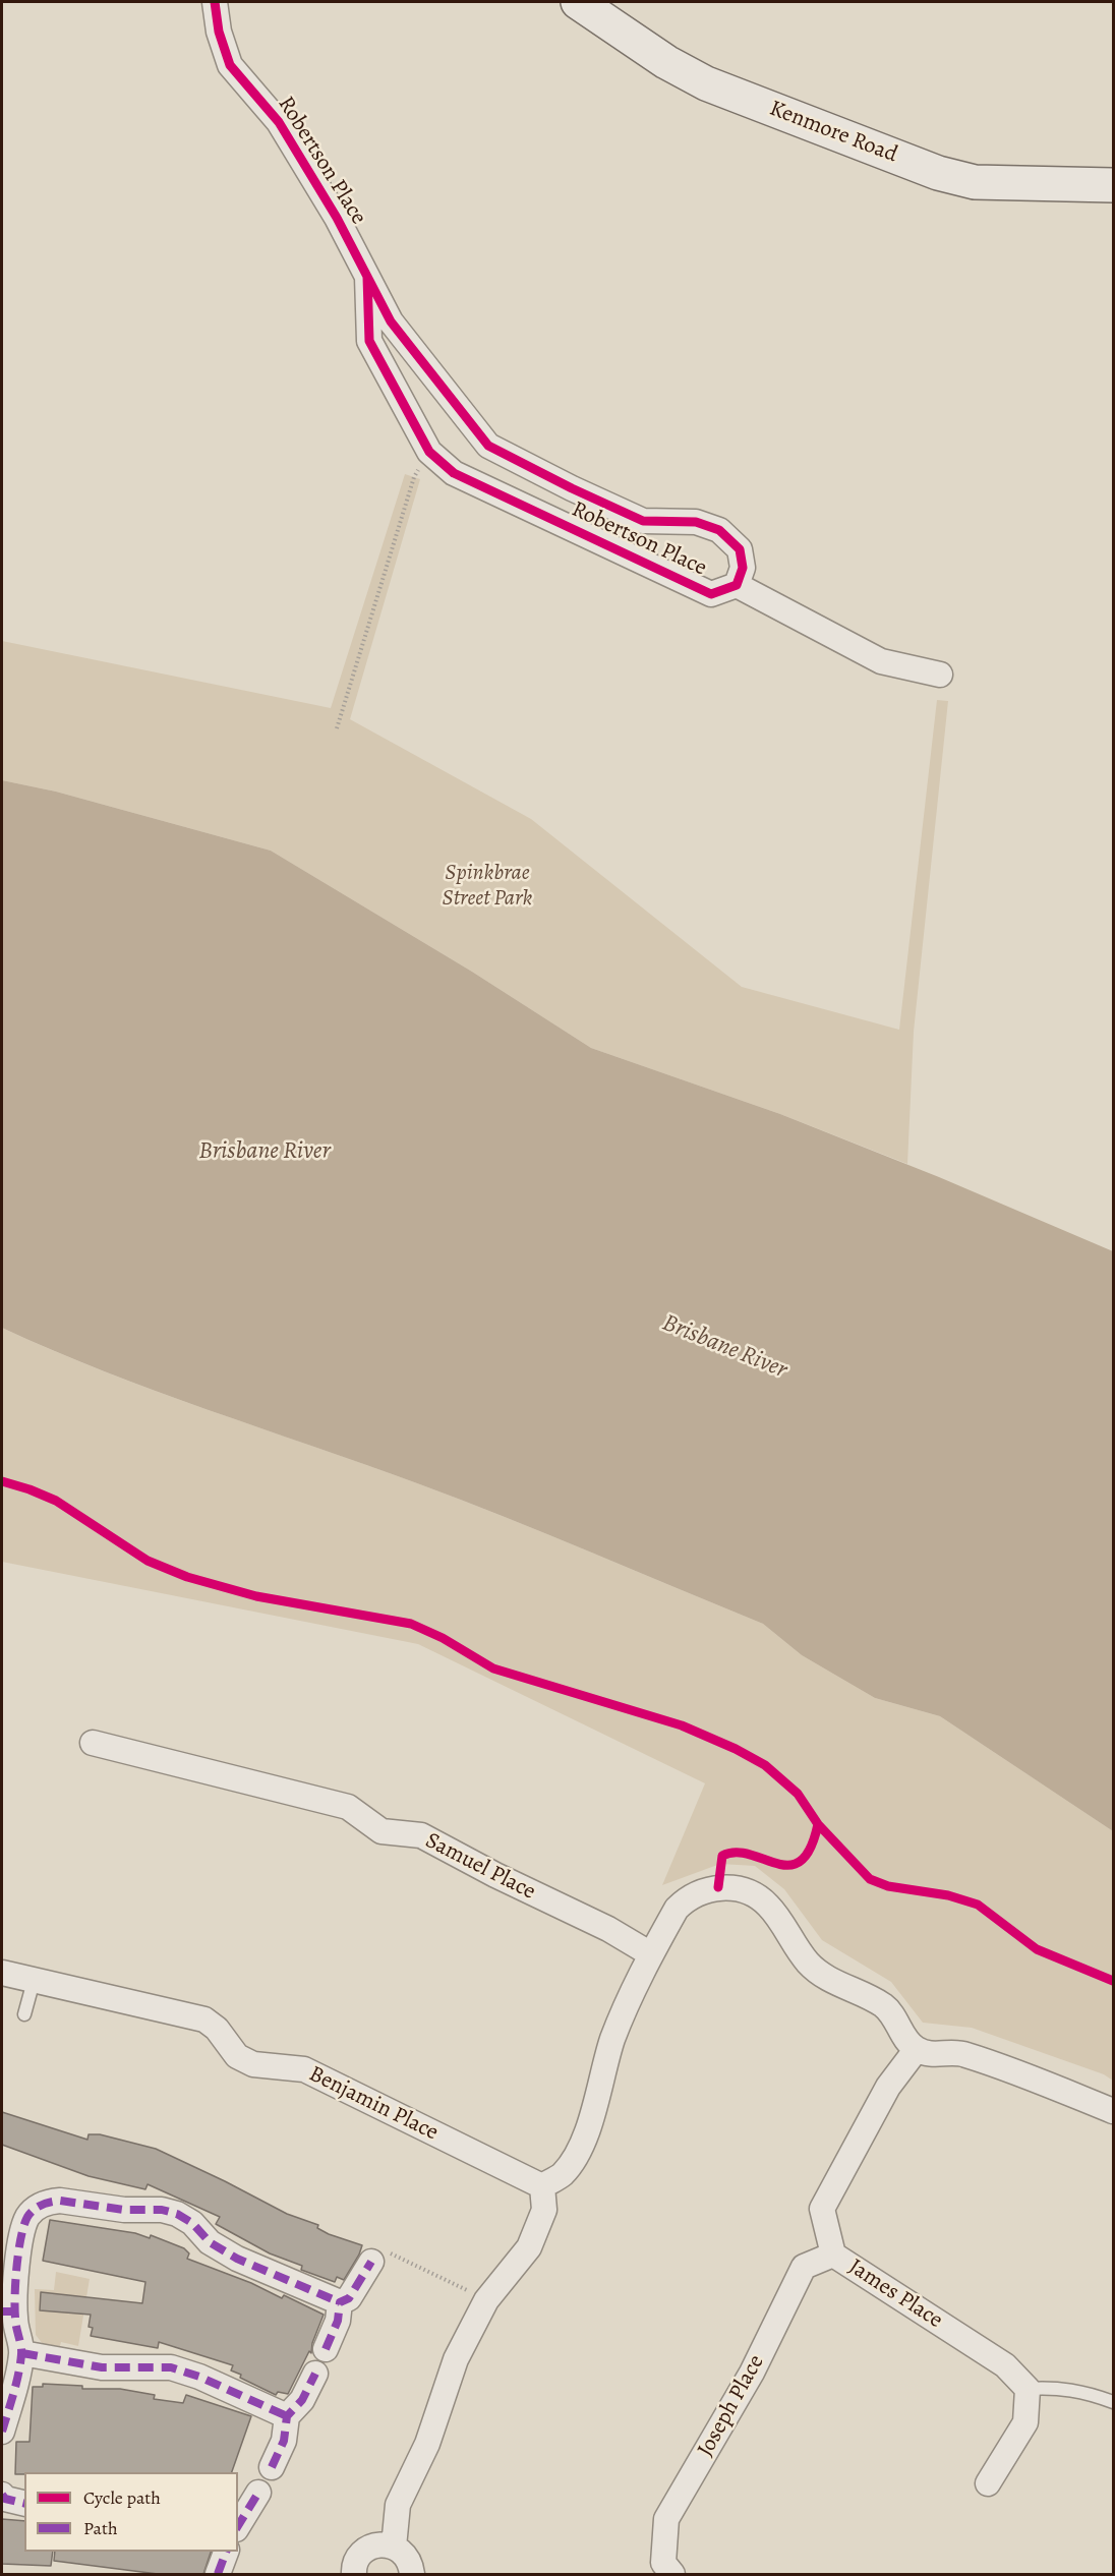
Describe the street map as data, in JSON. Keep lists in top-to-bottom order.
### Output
{
  "streets": {
    "street": [
      "Kenmore Road",
      "Robertson Place",
      "Samuel Place",
      "Benjamin Place",
      "James Place",
      "Joseph Place"
    ]
  },
  "crossings": [
    ["James Place", "Joseph Place"]
  ],
  "water": ["Brisbane River"],
  "parks": ["Spinkbrae Street Park"],
  "legend": ["Cycle path", "Path"]
}
